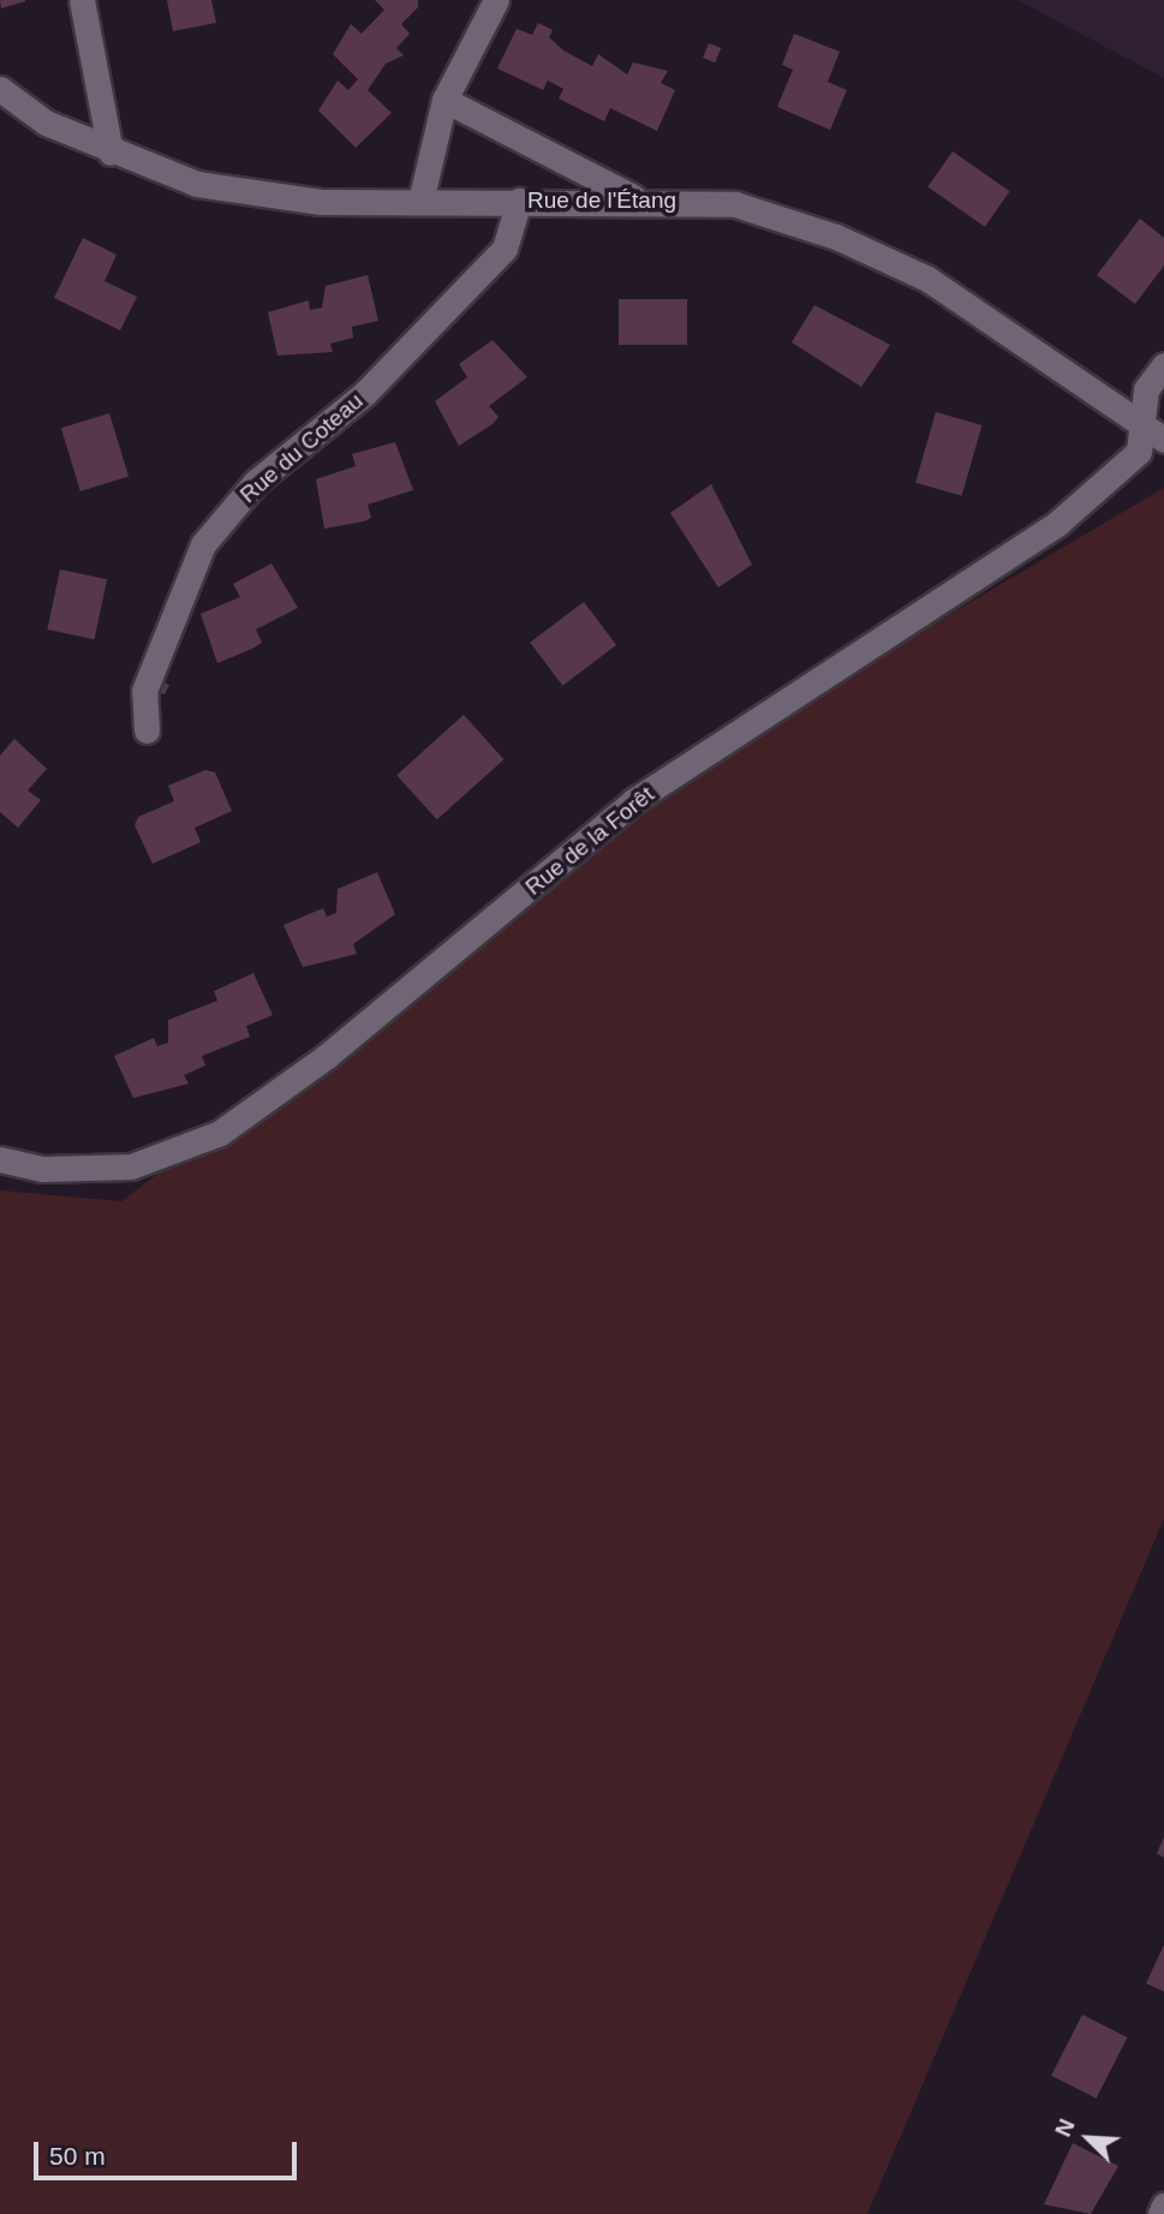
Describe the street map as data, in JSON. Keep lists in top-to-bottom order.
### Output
{
  "streets": {
    "street": ["Rue de l'Étang", "Rue du Coteau", "Rue de la Forêt"]
  },
  "crossings": [
    ["Rue de l'Étang", "Rue du Coteau"],
    ["Rue de l'Étang", "Rue de la Forêt"]
  ],
  "scale_bar": "50 m",
  "north": "top left"
}
